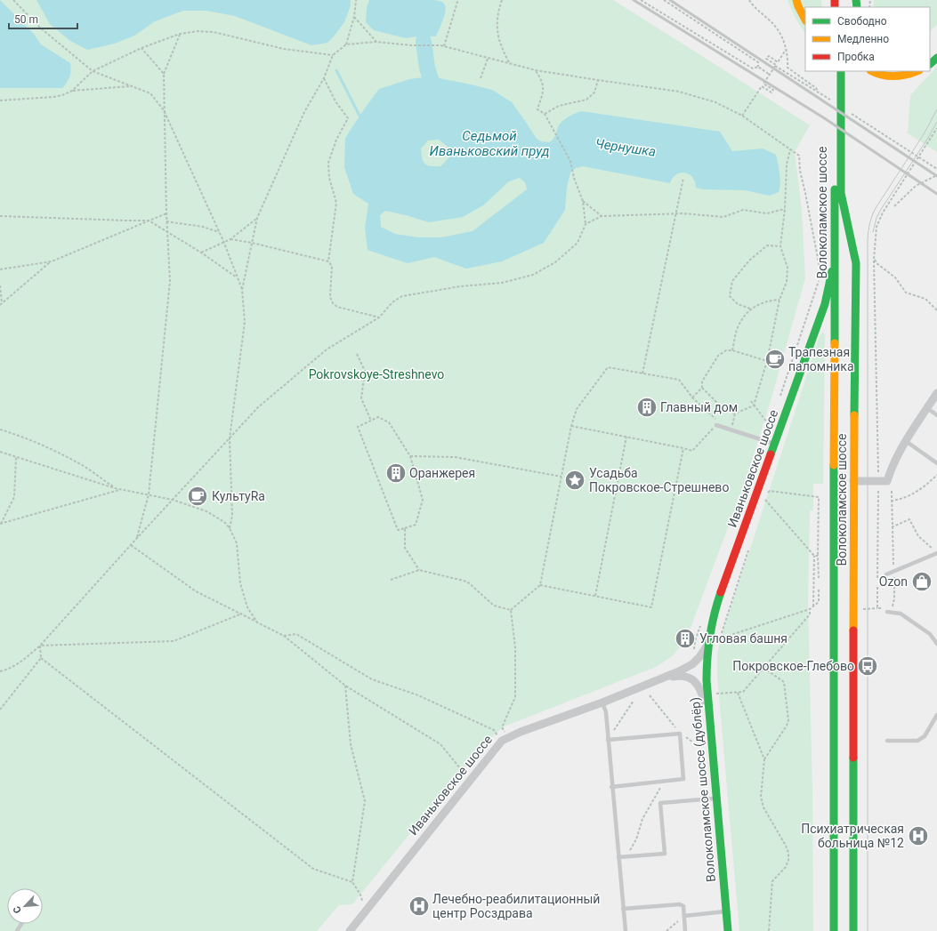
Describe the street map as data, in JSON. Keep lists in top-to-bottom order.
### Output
{
  "streets": {
    "main road": ["Волоколамское шоссе", "Иваньковское шоссе", "Волоколамское шоссе (дублёр)"]
  },
  "crossings": [
    ["Волоколамское шоссе", "Иваньковское шоссе"],
    ["Иваньковское шоссе", "Волоколамское шоссе (дублёр)"]
  ],
  "water": ["Седьмой Иваньковский пруд", "Чернушка"],
  "parks": ["Pokrovskoye-Streshnevo"],
  "places": {
    "cafe": ["Трапезная паломника", "КультуRа"],
    "building": ["Главный дом", "Оранжерея", "Угловая башня"],
    "place": ["Усадьба Покровское-Стрешнево"],
    "shop": ["Ozon"],
    "bus stop": ["Покровское-Глебово"],
    "hospital": ["Психиатрическая больница №12", "Лечебно-реабилитационный центр Росздрава"]
  },
  "legend": ["Свободно", "Медленно", "Пробка"],
  "scale_bar": "50 m",
  "north": "bottom left"
}
